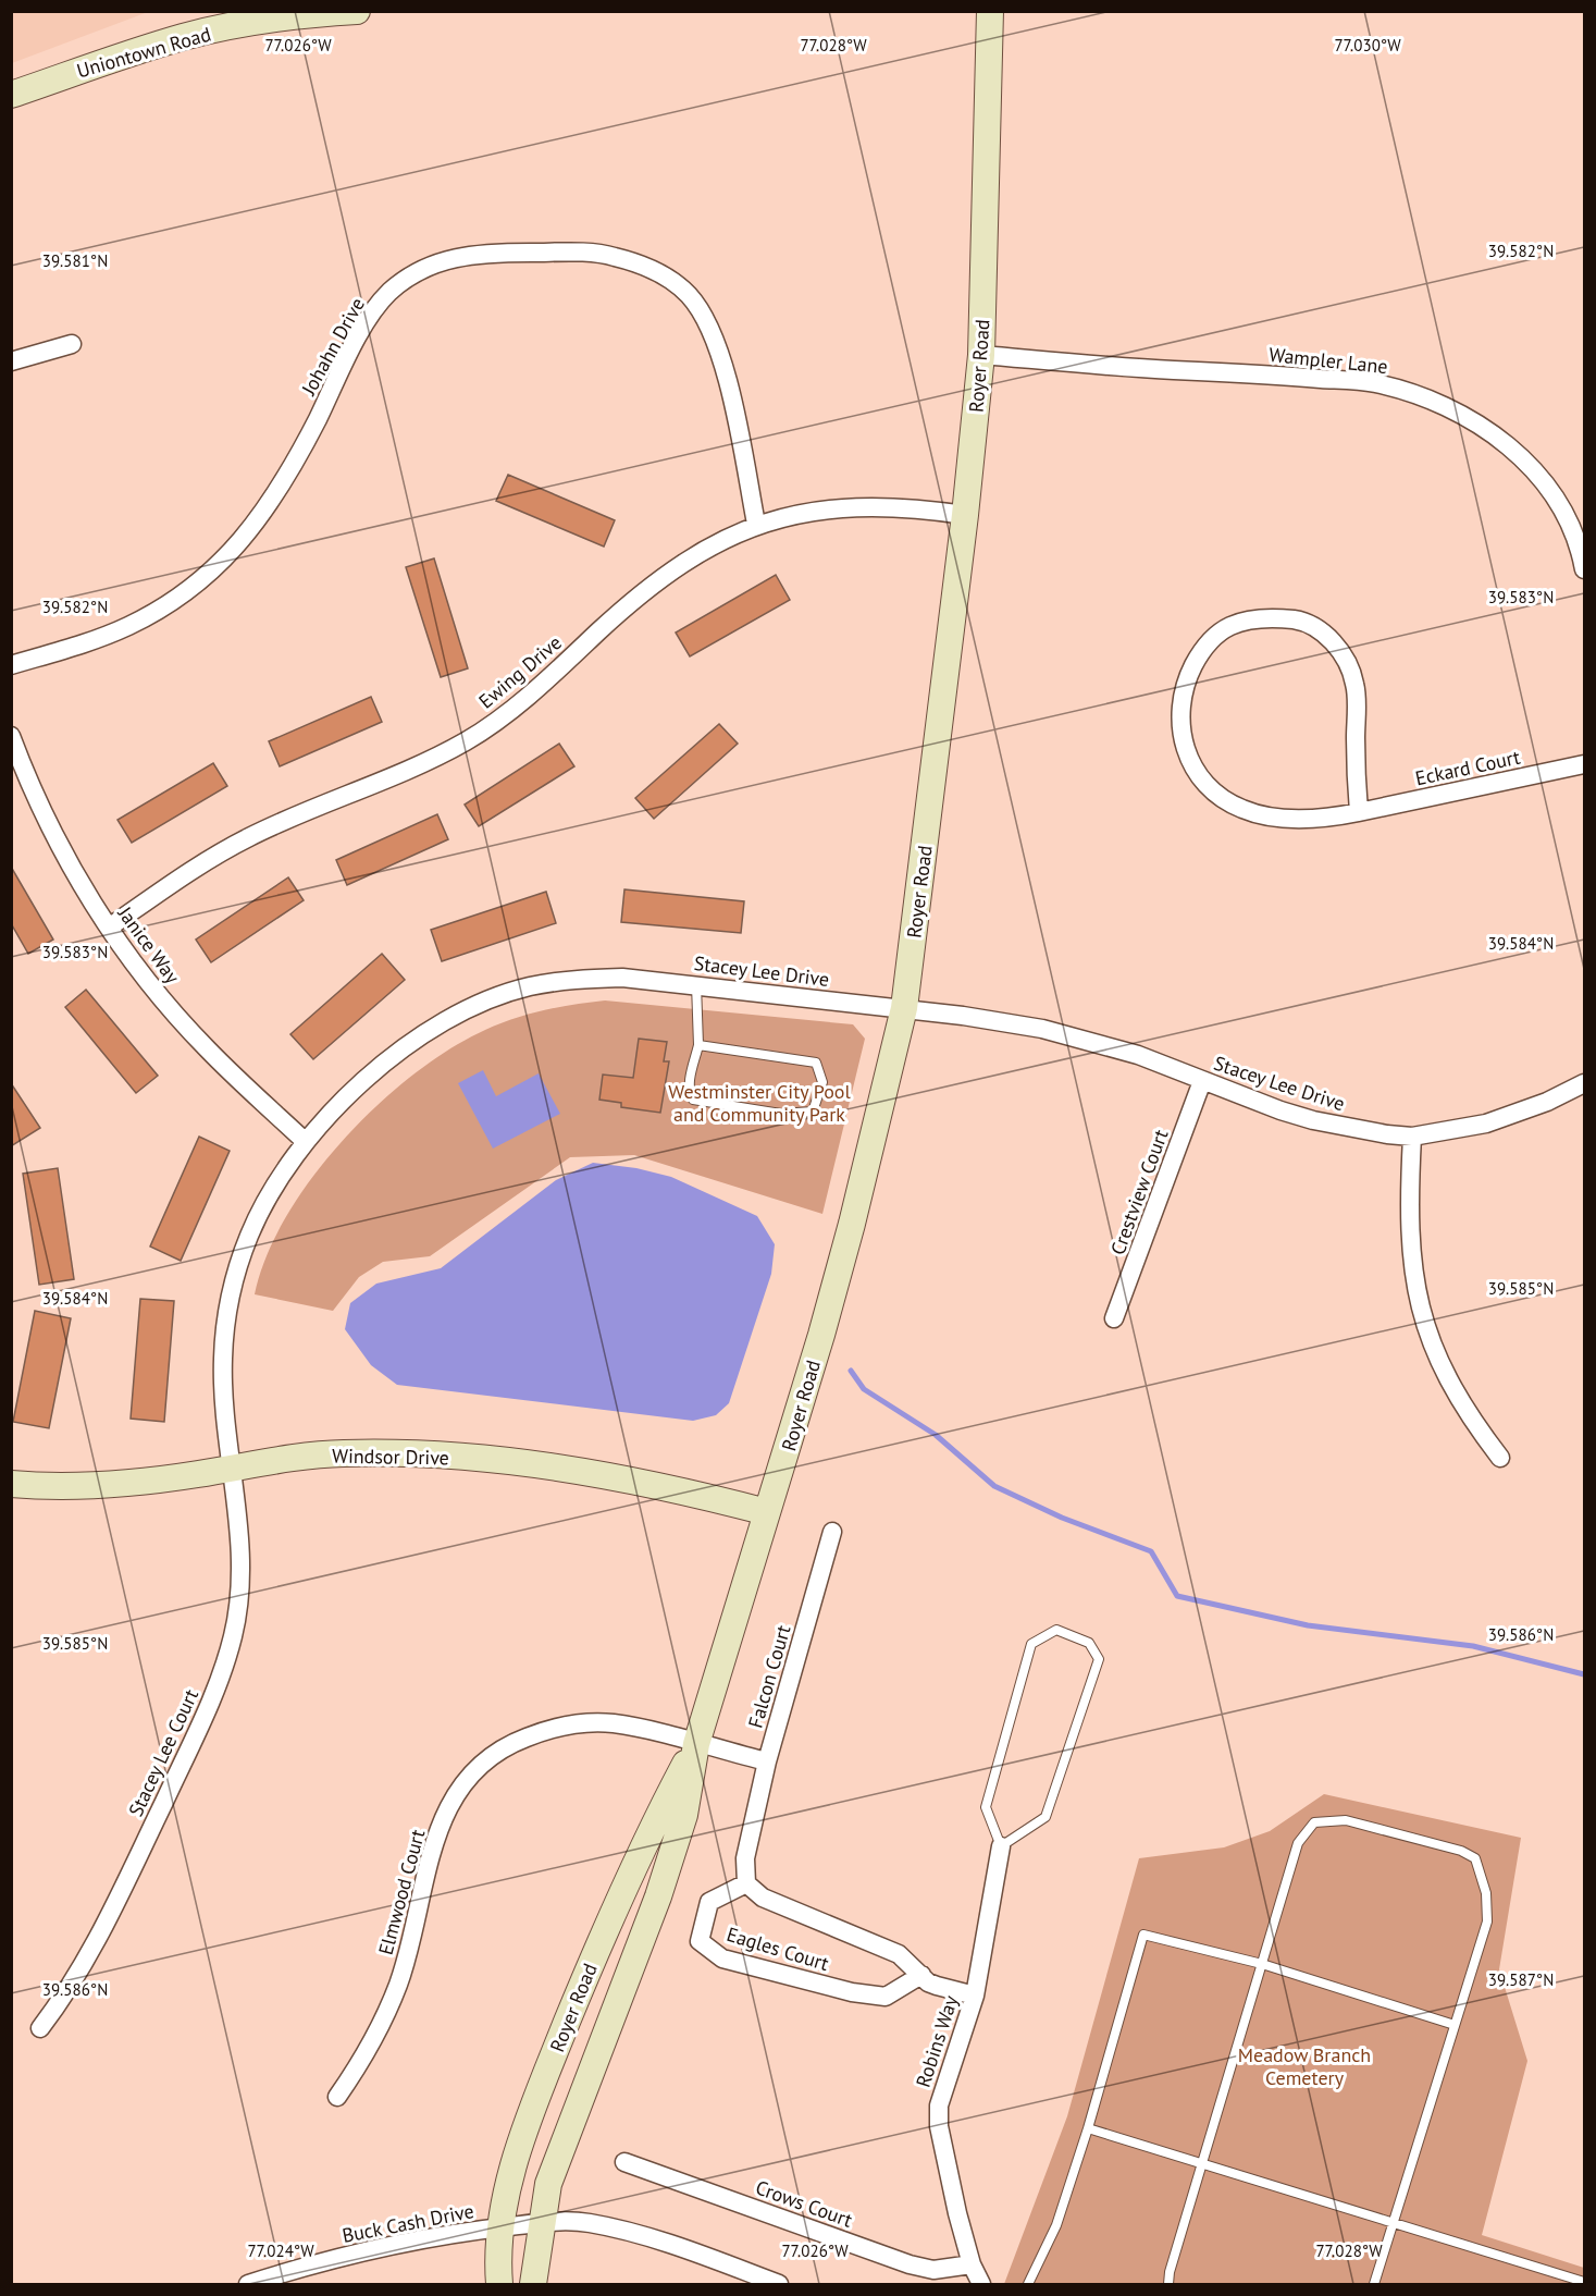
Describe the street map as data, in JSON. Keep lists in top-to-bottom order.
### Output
{
  "streets": {
    "street": [
      "Uniontown Road",
      "Johahn Drive",
      "Wampler Lane",
      "Royer Road",
      "Ewing Drive",
      "Eckard Court",
      "Janice Way",
      "Stacey Lee Drive",
      "Crestview Court",
      "Windsor Drive",
      "Falcon Court",
      "Stacey Lee Court",
      "Elmwood Court",
      "Eagles Court",
      "Robins Way",
      "Crows Court",
      "Buck Cash Drive"
    ]
  },
  "crossings": [
    ["Johahn Drive", "Ewing Drive"],
    ["Wampler Lane", "Royer Road"],
    ["Royer Road", "Ewing Drive"],
    ["Royer Road", "Stacey Lee Drive"],
    ["Royer Road", "Windsor Drive"],
    ["Royer Road", "Elmwood Court"],
    ["Royer Road", "Buck Cash Drive"],
    ["Ewing Drive", "Janice Way"],
    ["Janice Way", "Stacey Lee Drive"],
    ["Stacey Lee Drive", "Crestview Court"],
    ["Stacey Lee Drive", "Windsor Drive"],
    ["Stacey Lee Drive", "Stacey Lee Court"],
    ["Windsor Drive", "Stacey Lee Court"],
    ["Eagles Court", "Robins Way"],
    ["Robins Way", "Crows Court"]
  ],
  "parks": ["Westminster City Pool and Community Park", "Meadow Branch Cemetery"],
  "coordinates": [
    "77.026°W",
    "77.028°W",
    "77.030°W",
    "39.582°N",
    "39.581°N",
    "39.583°N",
    "39.584°N",
    "39.585°N",
    "39.586°N",
    "39.587°N",
    "77.024°W"
  ]
}
